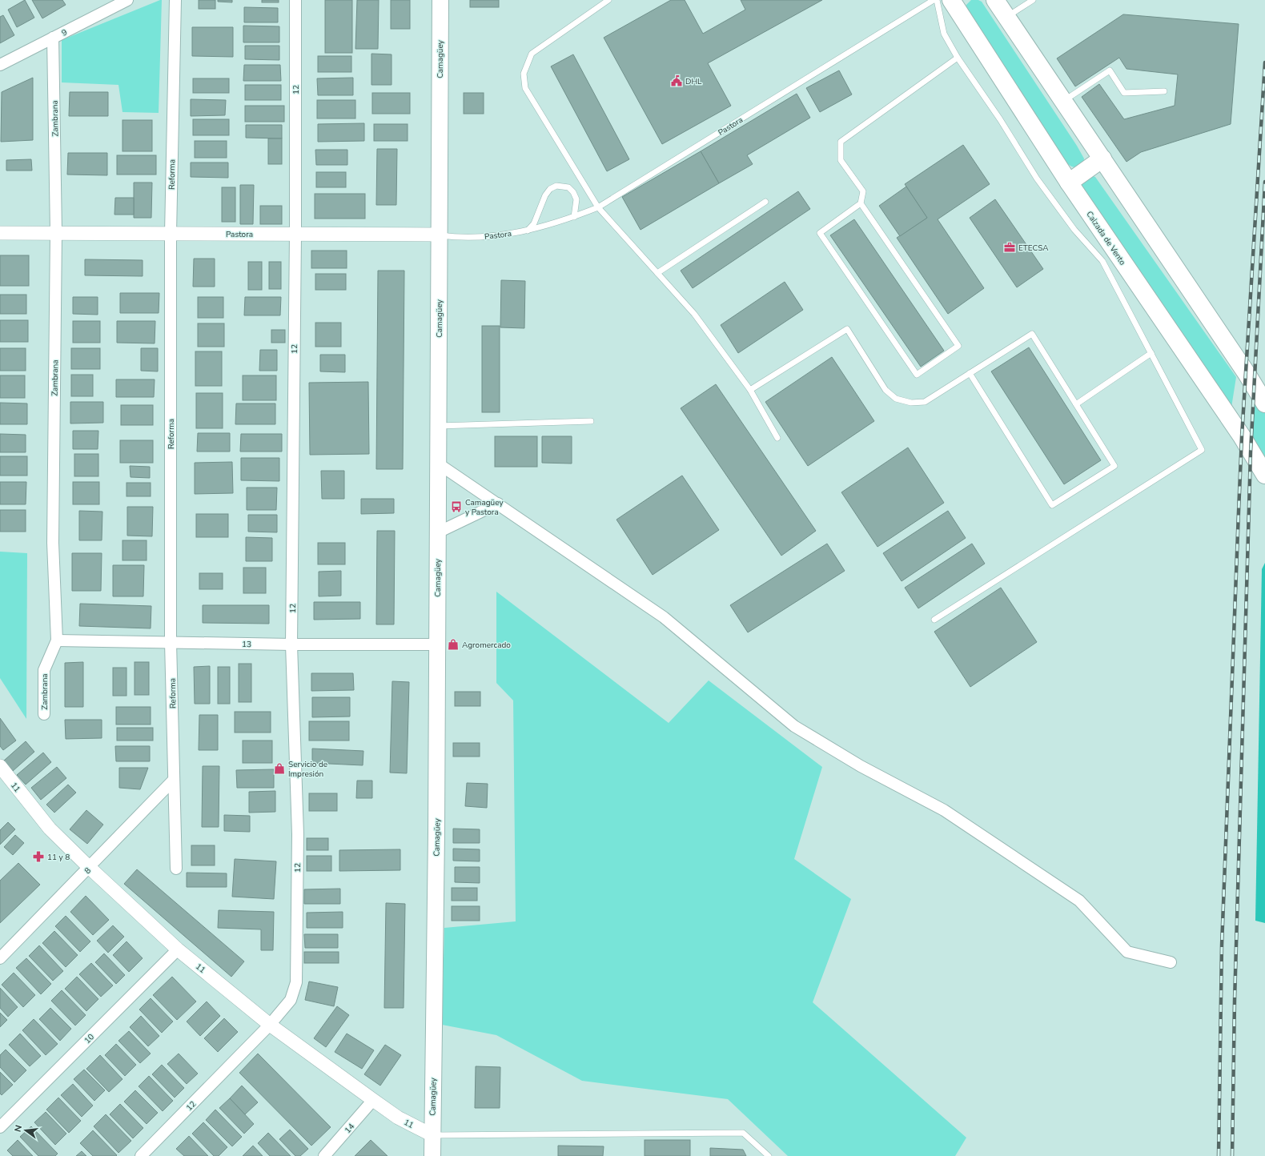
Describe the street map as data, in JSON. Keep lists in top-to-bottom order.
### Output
{
  "streets": {
    "main road": ["Camagüey", "Calzada de Vento"],
    "street": [
      "9",
      "12",
      "Zambrana",
      "Pastora",
      "Reforma",
      "13",
      "11",
      "8",
      "10",
      "14"
    ]
  },
  "crossings": [
    ["9", "Zambrana"],
    ["Camagüey", "Pastora"],
    ["Camagüey", "13"],
    ["Camagüey", "11"],
    ["12", "Pastora"],
    ["12", "13"],
    ["12", "11"],
    ["Zambrana", "Pastora"],
    ["Zambrana", "13"],
    ["Pastora", "Reforma"],
    ["Reforma", "13"],
    ["Reforma", "8"],
    ["11", "8"],
    ["11", "10"],
    ["11", "14"]
  ],
  "places": {
    "public building": ["DHL"],
    "office": ["ETECSA"],
    "bus stop": ["Camagüey y Pastora"],
    "shop": ["Agromercado", "Servicio de Impresión"],
    "pharmacy": ["11 y 8"]
  },
  "north": "left"
}
